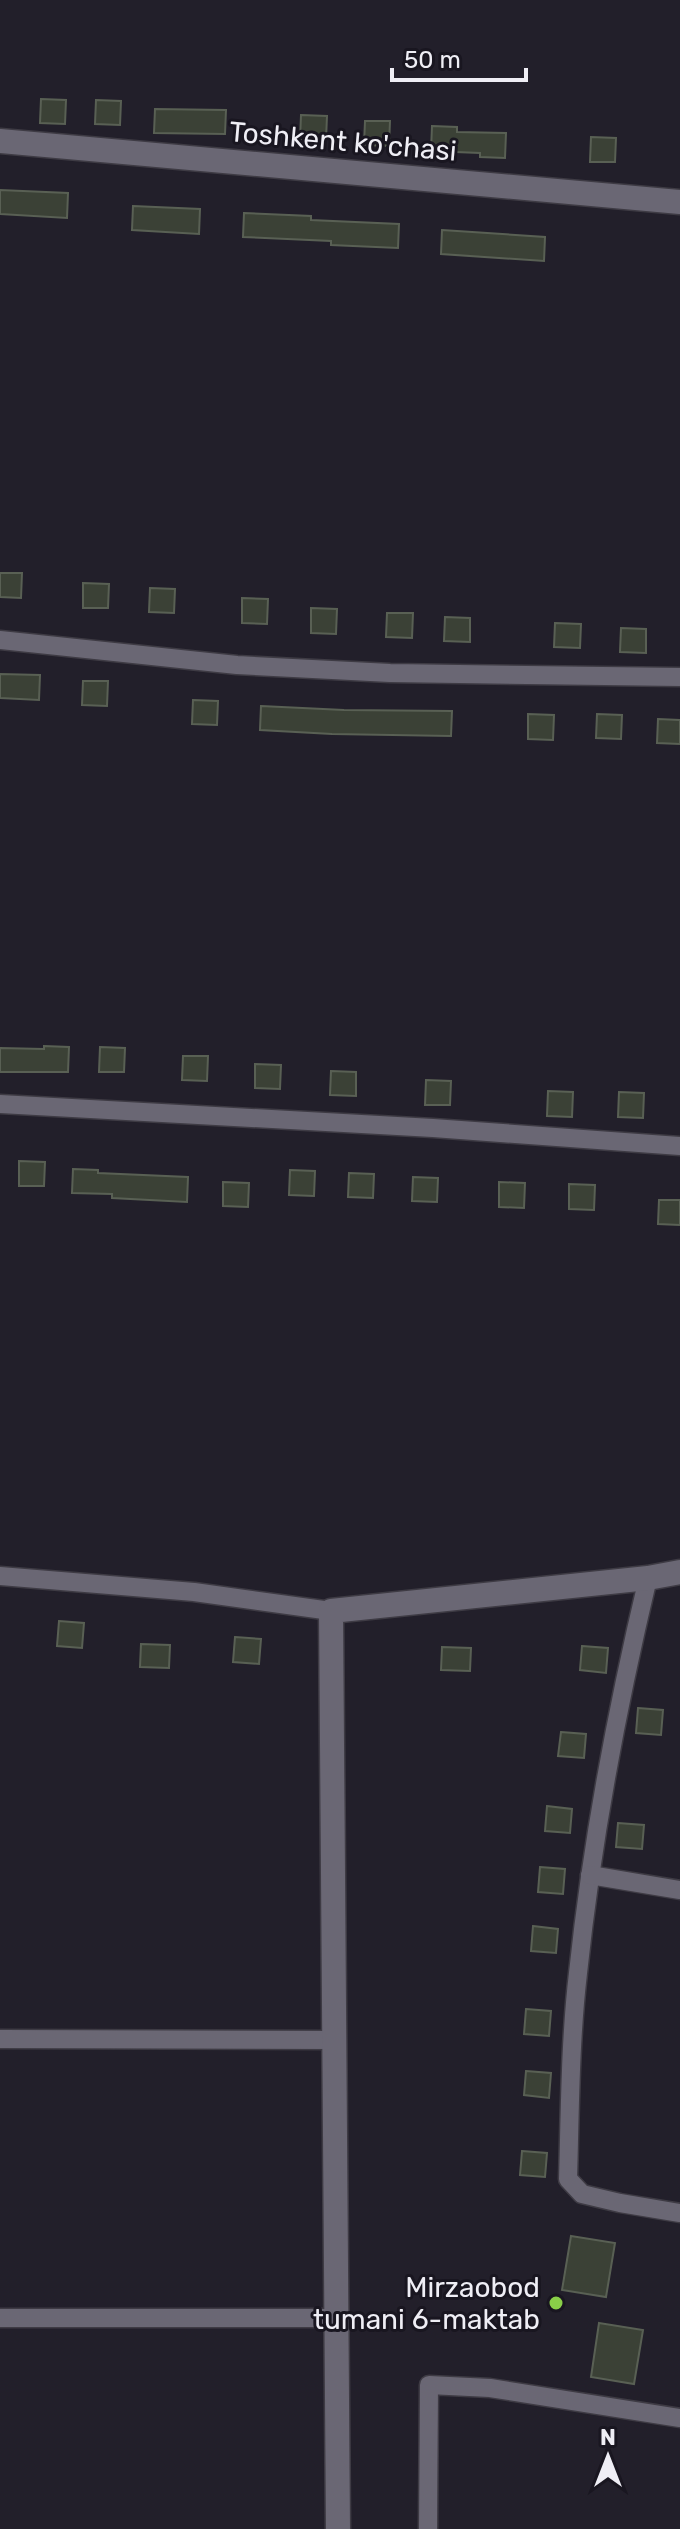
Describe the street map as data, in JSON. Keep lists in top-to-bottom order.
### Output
{
  "streets": {
    "street": ["Toshkent ko'chasi"]
  },
  "places": ["Mirzaobod tumani 6-maktab"],
  "scale_bar": "50 m",
  "north": "top"
}
